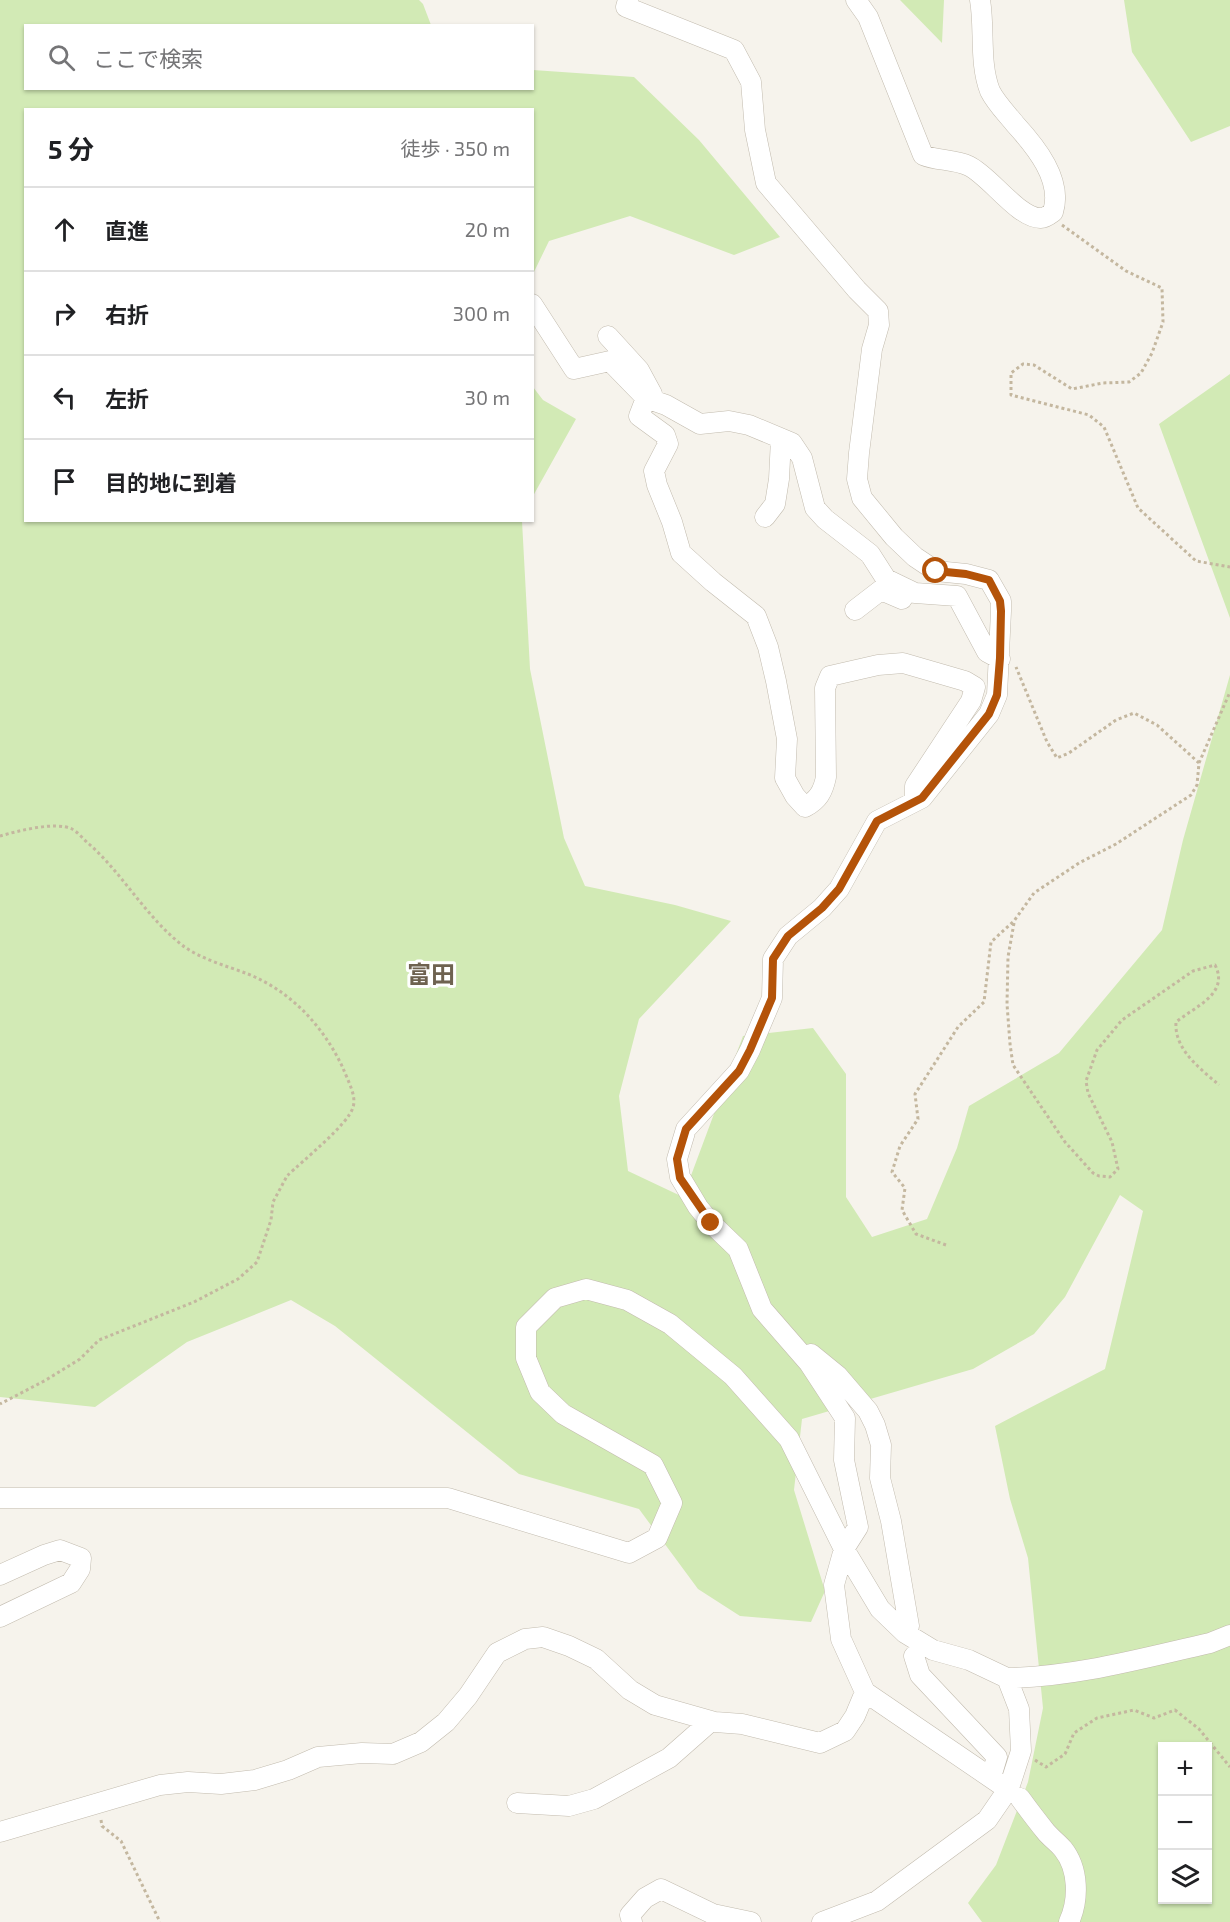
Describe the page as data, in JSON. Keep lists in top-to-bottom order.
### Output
{
  "districts": ["富田"],
  "page": {
    "search": "ここで検索",
    "heading": ["5 分", "徒歩 · 350 m"],
    "list": [
      ["直進", "20 m"],
      ["右折", "300 m"],
      ["左折", "30 m"],
      "目的地に到着"
    ],
    "map_buttons": ["+", "−"]
  }
}
